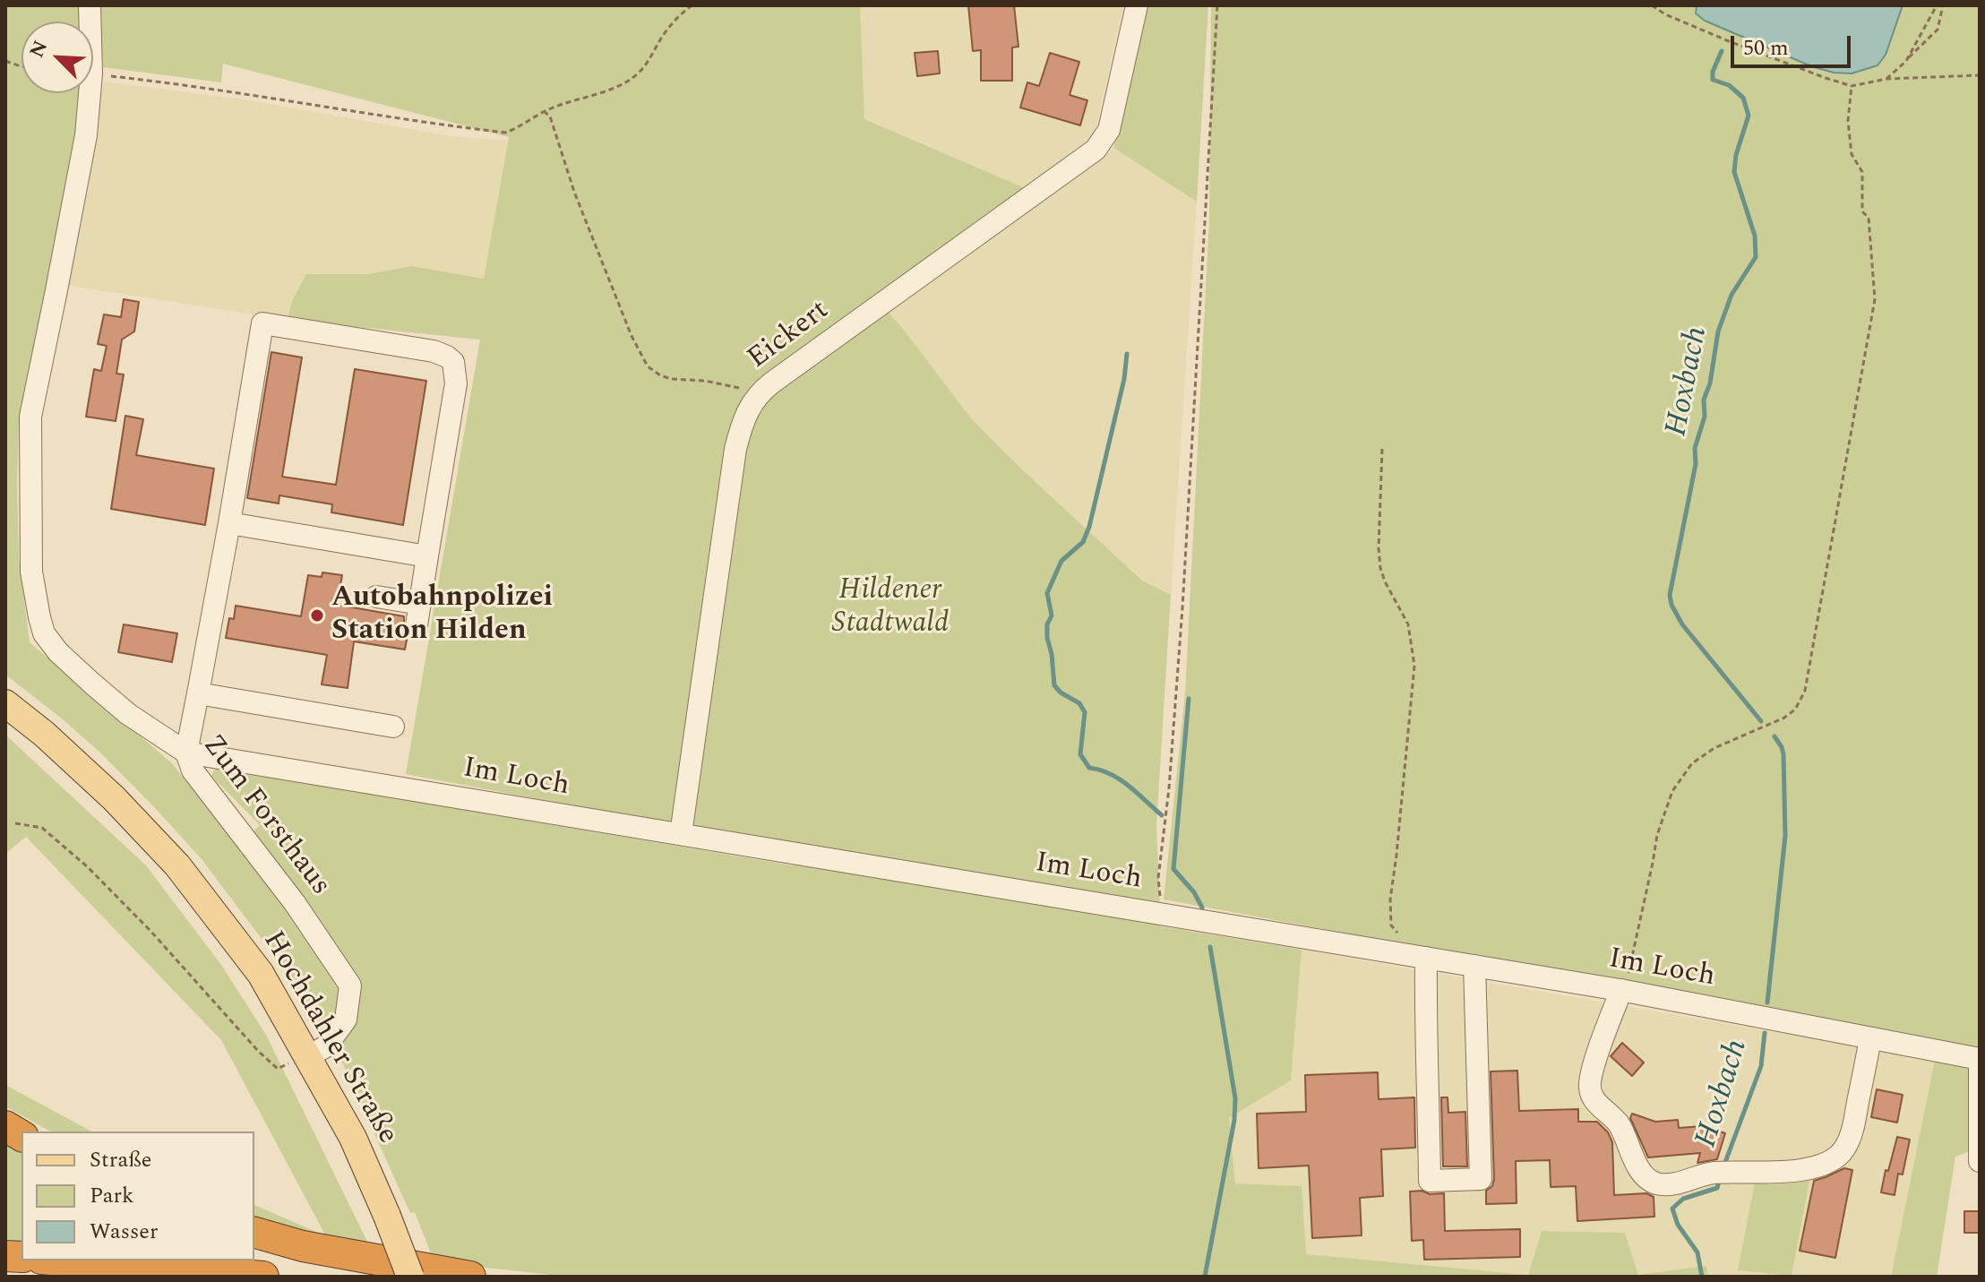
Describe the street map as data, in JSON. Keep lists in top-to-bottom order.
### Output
{
  "streets": {
    "main road": ["Hochdahler Straße"],
    "street": ["Eickert", "Im Loch", "Zum Forsthaus"]
  },
  "crossings": [
    ["Eickert", "Im Loch"],
    ["Im Loch", "Zum Forsthaus"],
    ["Zum Forsthaus", "Hochdahler Straße"]
  ],
  "water": ["Hoxbach"],
  "parks": ["Hildener Stadtwald"],
  "places": ["Autobahnpolizei Station Hilden"],
  "legend": ["Straße", "Park", "Wasser"],
  "scale_bar": "50 m",
  "north": "top left"
}
